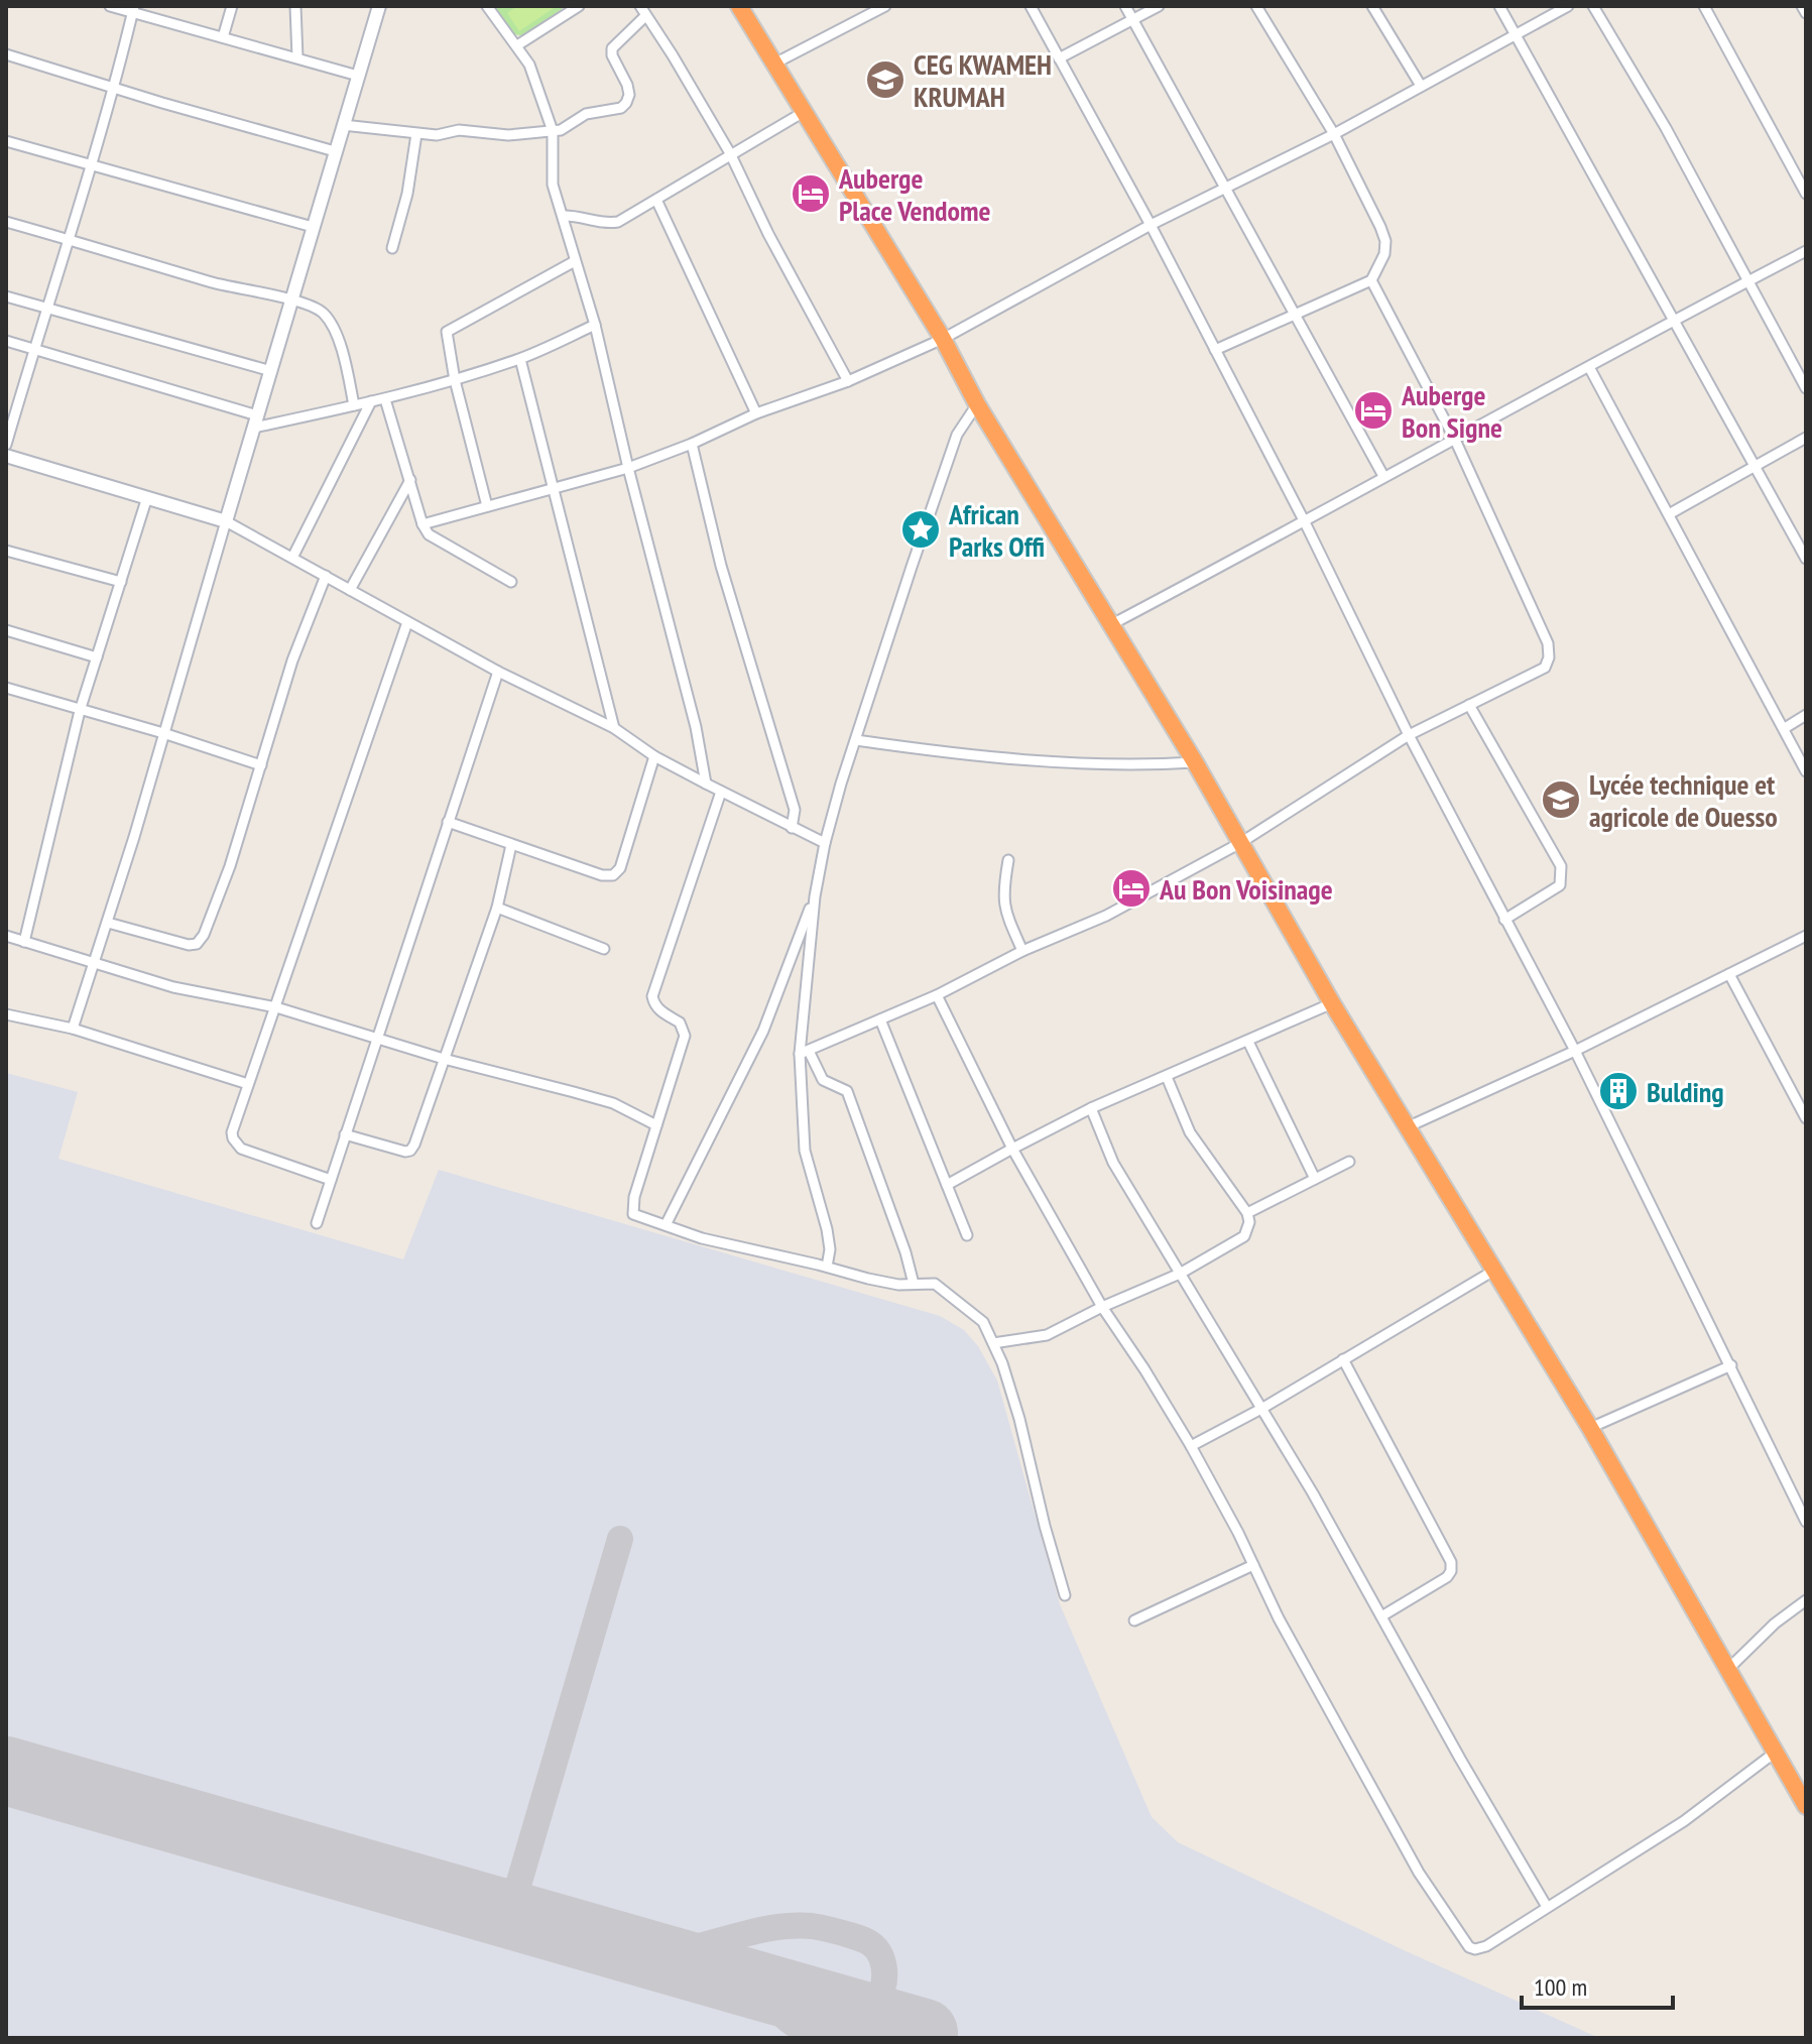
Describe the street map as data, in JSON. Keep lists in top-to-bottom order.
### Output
{
  "places": {
    "school or university": ["CEG KWAMEH KRUMAH", "Lycée technique et agricole de Ouesso"],
    "hotel": ["Auberge Place Vendome", "Auberge Bon Signe", "Au Bon Voisinage"],
    "place": ["African Parks Offi"],
    "building": ["Bulding"]
  },
  "scale_bar": "100 m"
}
